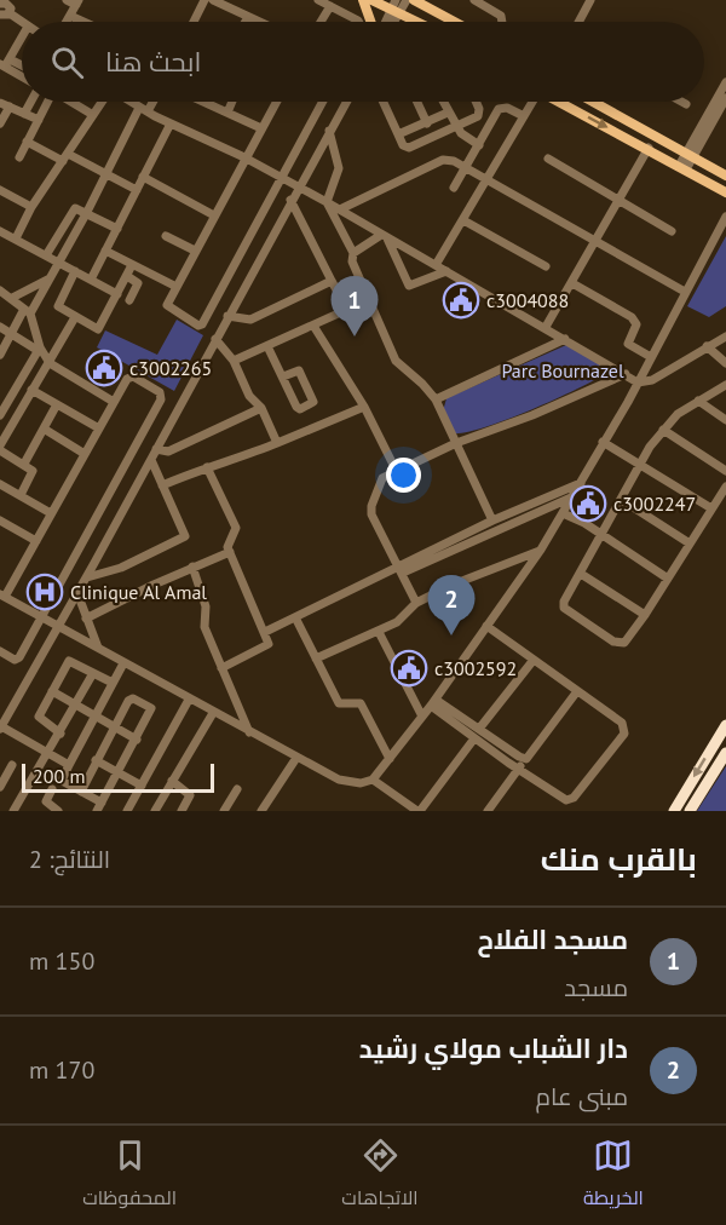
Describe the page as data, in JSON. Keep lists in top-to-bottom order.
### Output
{
  "parks": ["Parc Bournazel"],
  "places": {
    "public building": [
      "c3004088",
      "c3002265",
      "c3002247",
      "c3002592"
    ],
    "hospital": ["Clinique Al Amal"]
  },
  "scale_bar": "200 m",
  "page": {
    "search": "ابحث هنا",
    "pins": ["1", "2"],
    "scale": "200 m",
    "heading": ["بالقرب منك", "النتائج: 2"],
    "list": [
      {
        "mark": "1",
        "name": "مسجد الفلاح",
        "note": "مسجد",
        "value": "150 m"
      },
      {
        "mark": "2",
        "name": "دار الشباب مولاي رشيد",
        "note": "مبنى عام",
        "value": "170 m"
      }
    ],
    "nav": ["الخريطة", "الاتجاهات", "المحفوظات"]
  }
}
